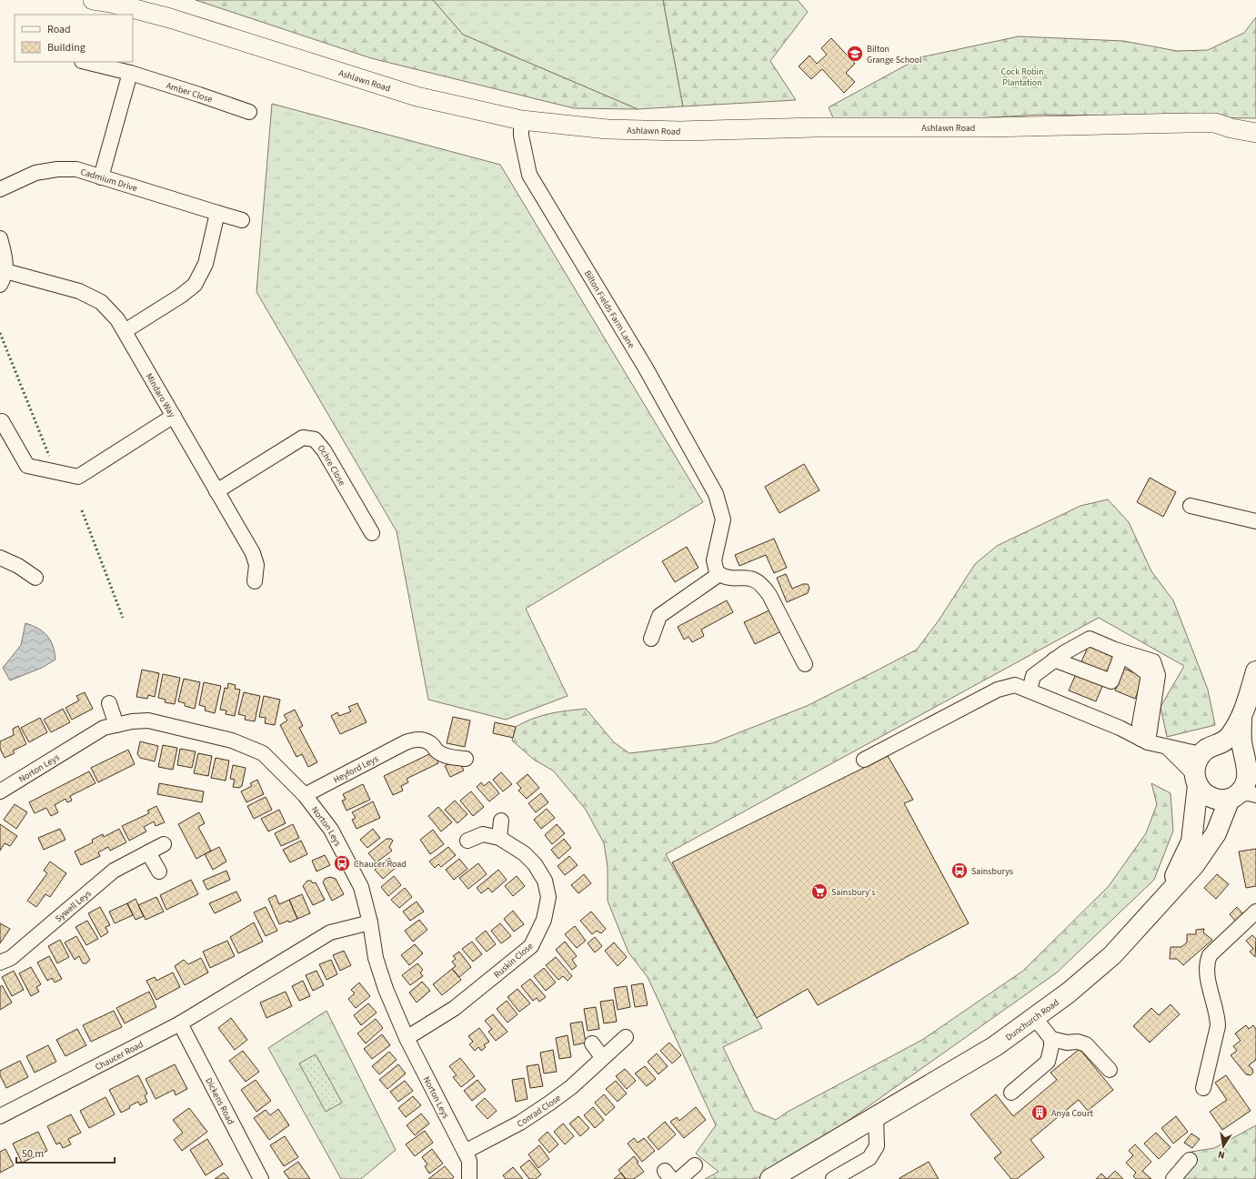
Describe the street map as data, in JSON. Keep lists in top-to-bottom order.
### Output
{
  "streets": {
    "highway": ["Dunchurch Road"],
    "main road": ["Ashlawn Road"],
    "street": [
      "Amber Close",
      "Cadmium Drive",
      "Bilton Fields Farm Lane",
      "Mindaro Way",
      "Ochre Close",
      "Norton Leys",
      "Heyford Leys",
      "Sywell Leys",
      "Ruskin Close",
      "Chaucer Road",
      "Dickens Road",
      "Conrad Close"
    ]
  },
  "crossings": [
    ["Ashlawn Road", "Bilton Fields Farm Lane"],
    ["Mindaro Way", "Ochre Close"],
    ["Norton Leys", "Heyford Leys"],
    ["Norton Leys", "Ruskin Close"],
    ["Norton Leys", "Chaucer Road"],
    ["Norton Leys", "Conrad Close"],
    ["Chaucer Road", "Dickens Road"]
  ],
  "parks": ["Cock Robin Plantation"],
  "places": {
    "school or university": ["Bilton Grange School"],
    "bus stop": ["Chaucer Road", "Sainsburys"],
    "supermarket": ["Sainsbury's"],
    "building": ["Anya Court"]
  },
  "legend": ["Road", "Building"],
  "scale_bar": "50 m",
  "north": "bottom"
}
